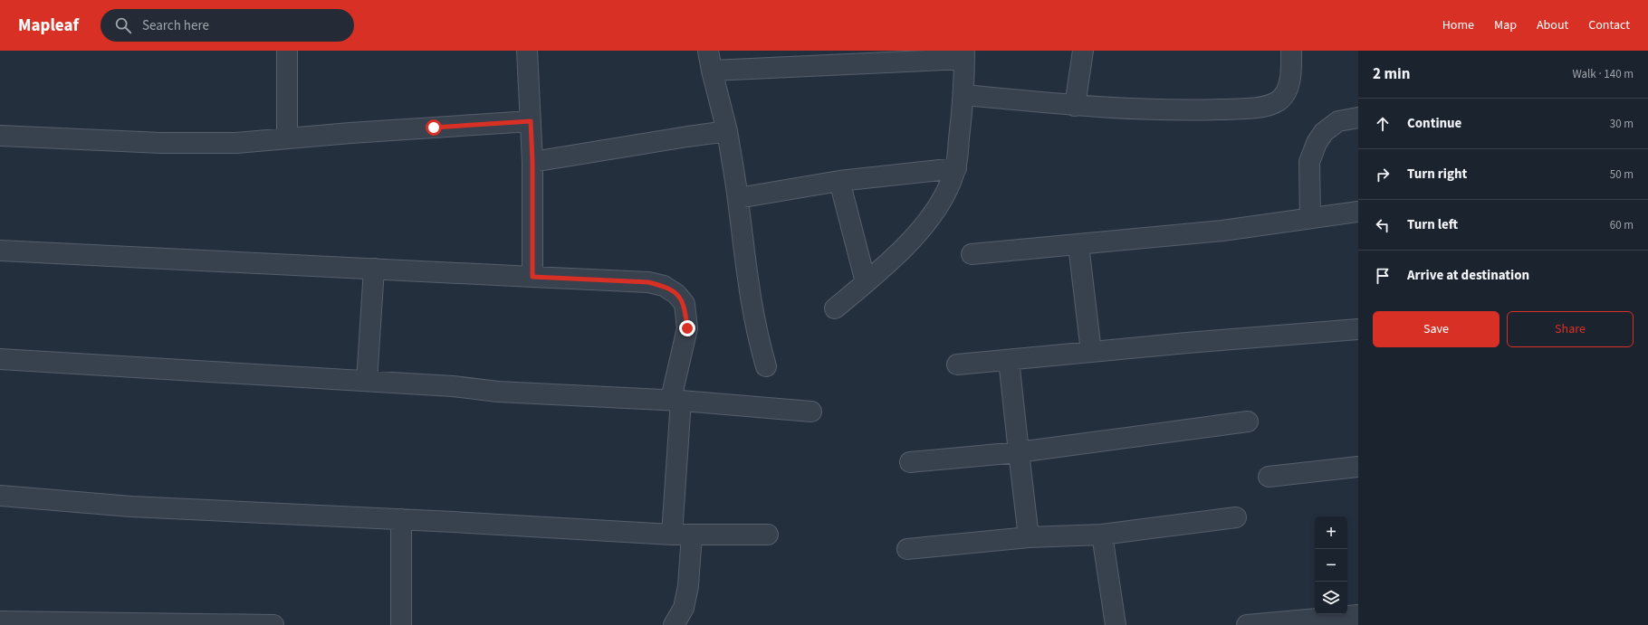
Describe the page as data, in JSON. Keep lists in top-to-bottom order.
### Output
{
  "page": {
    "header": "Mapleaf",
    "search": "Search here",
    "nav": [
      "Home",
      "Map",
      "About",
      "Contact"
    ],
    "heading": ["2 min", "Walk · 140 m"],
    "list": [
      ["Continue", "30 m"],
      ["Turn right", "50 m"],
      ["Turn left", "60 m"],
      "Arrive at destination"
    ],
    "buttons": ["Save", "Share"],
    "map_buttons": ["+", "−"]
  }
}
